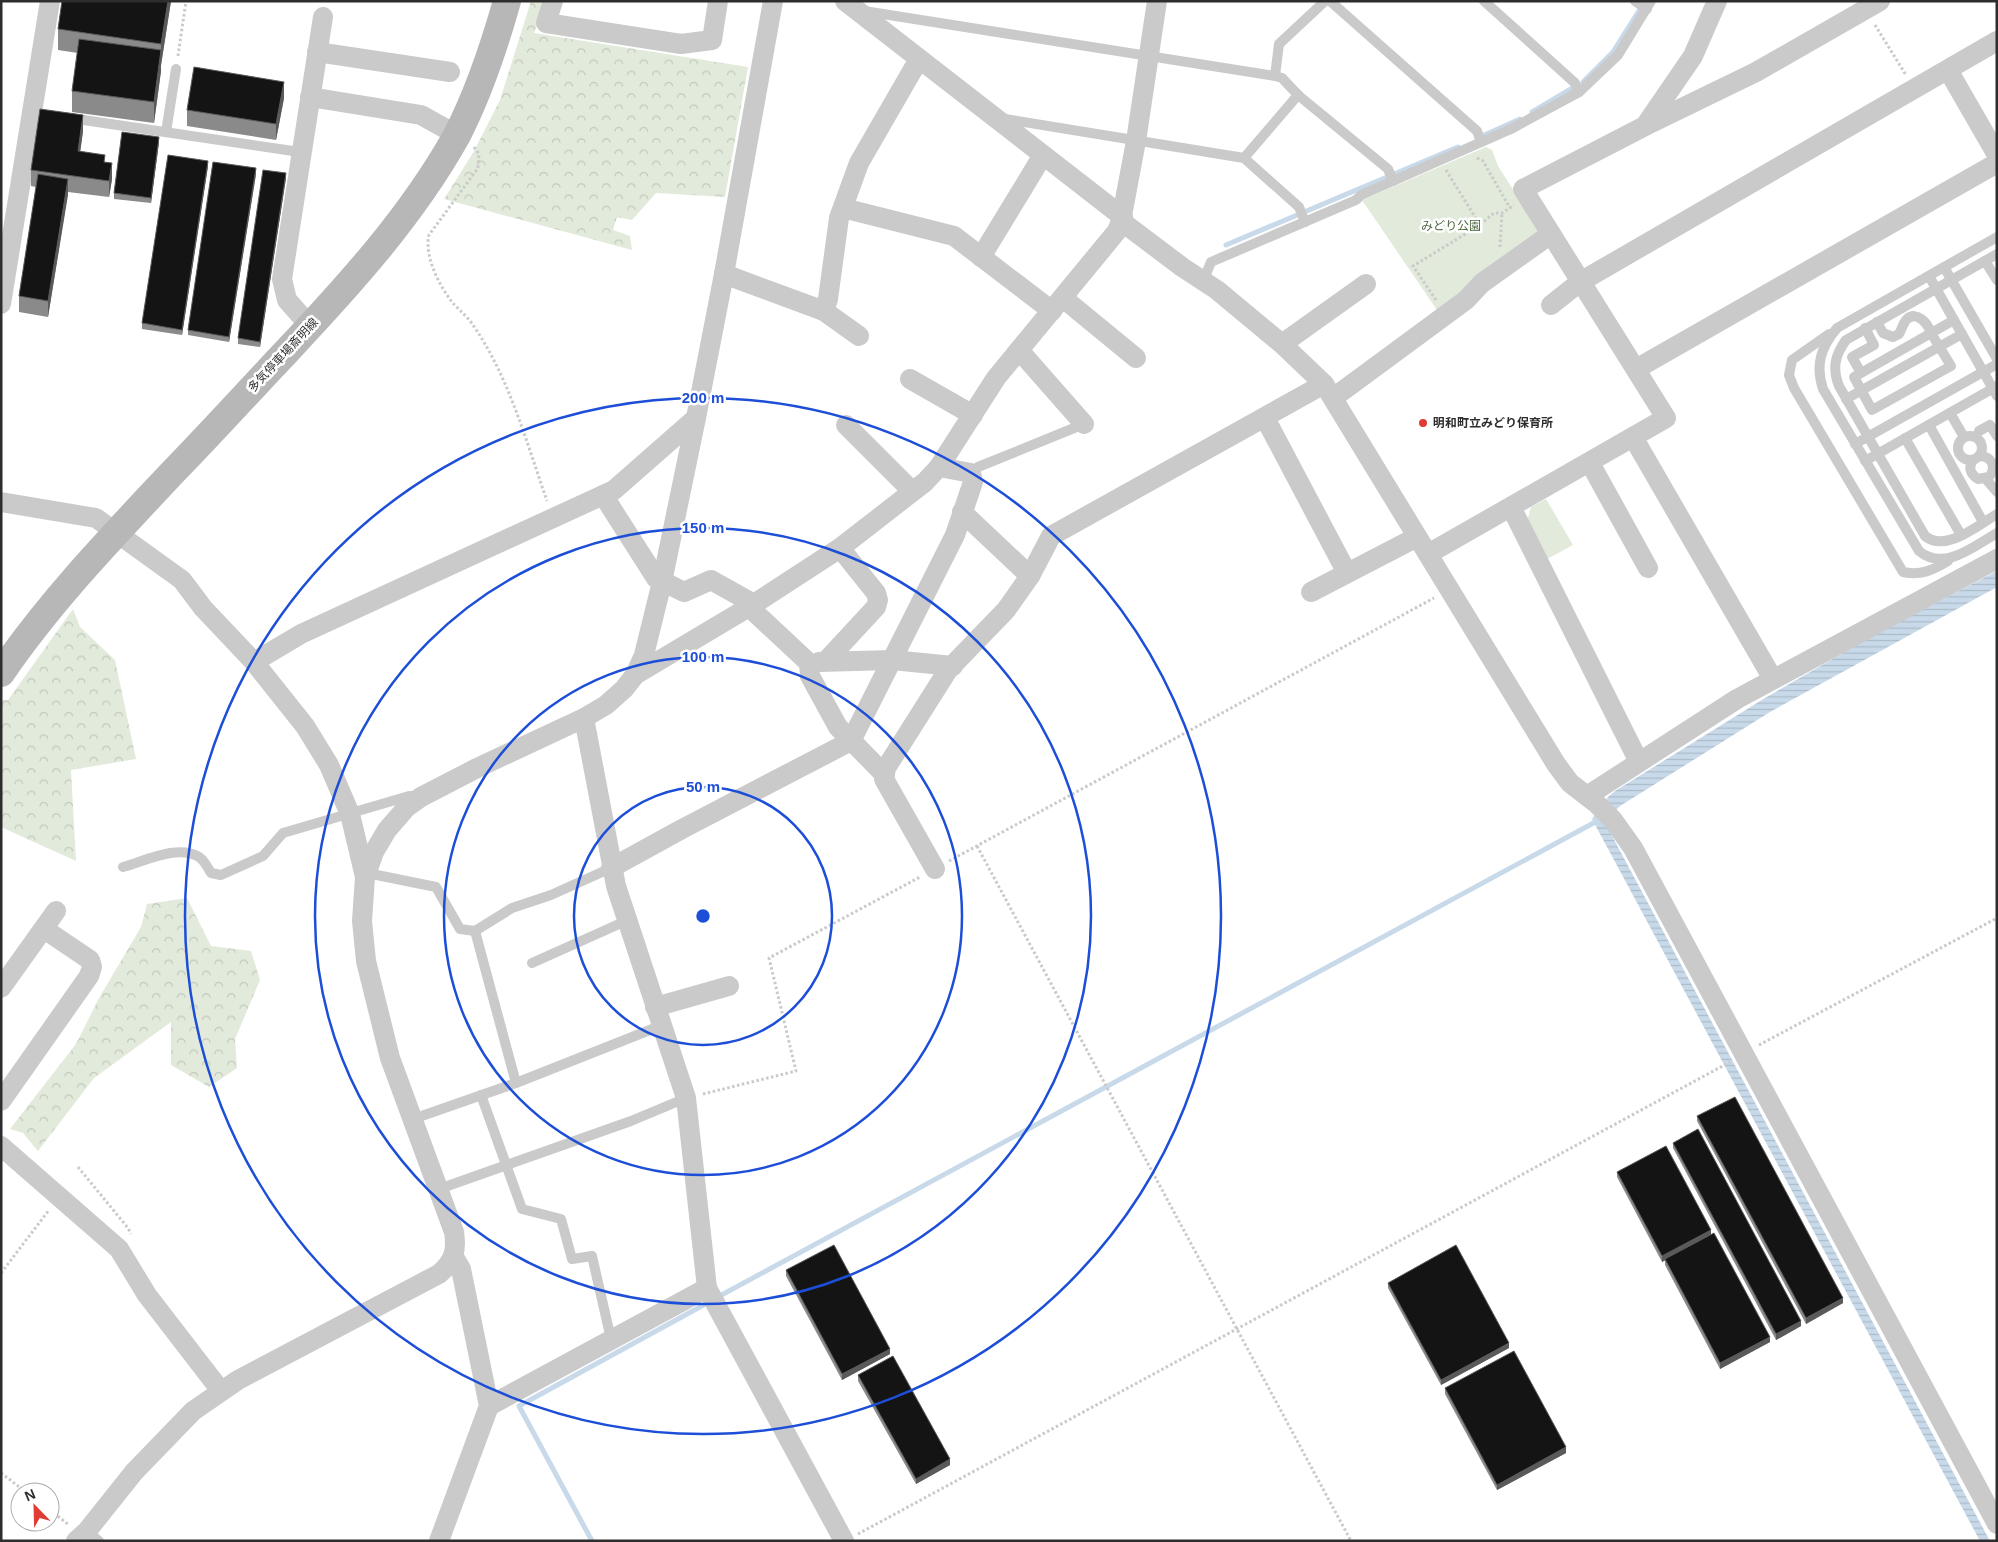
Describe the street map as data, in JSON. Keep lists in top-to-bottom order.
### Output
{
  "streets": {
    "main road": ["多気停車場斎明線"]
  },
  "parks": ["みどり公園"],
  "places": ["明和町立みどり保育所"],
  "north": "top left",
  "rings": [
    "200 m",
    "150 m",
    "100 m",
    "50 m"
  ]
}
